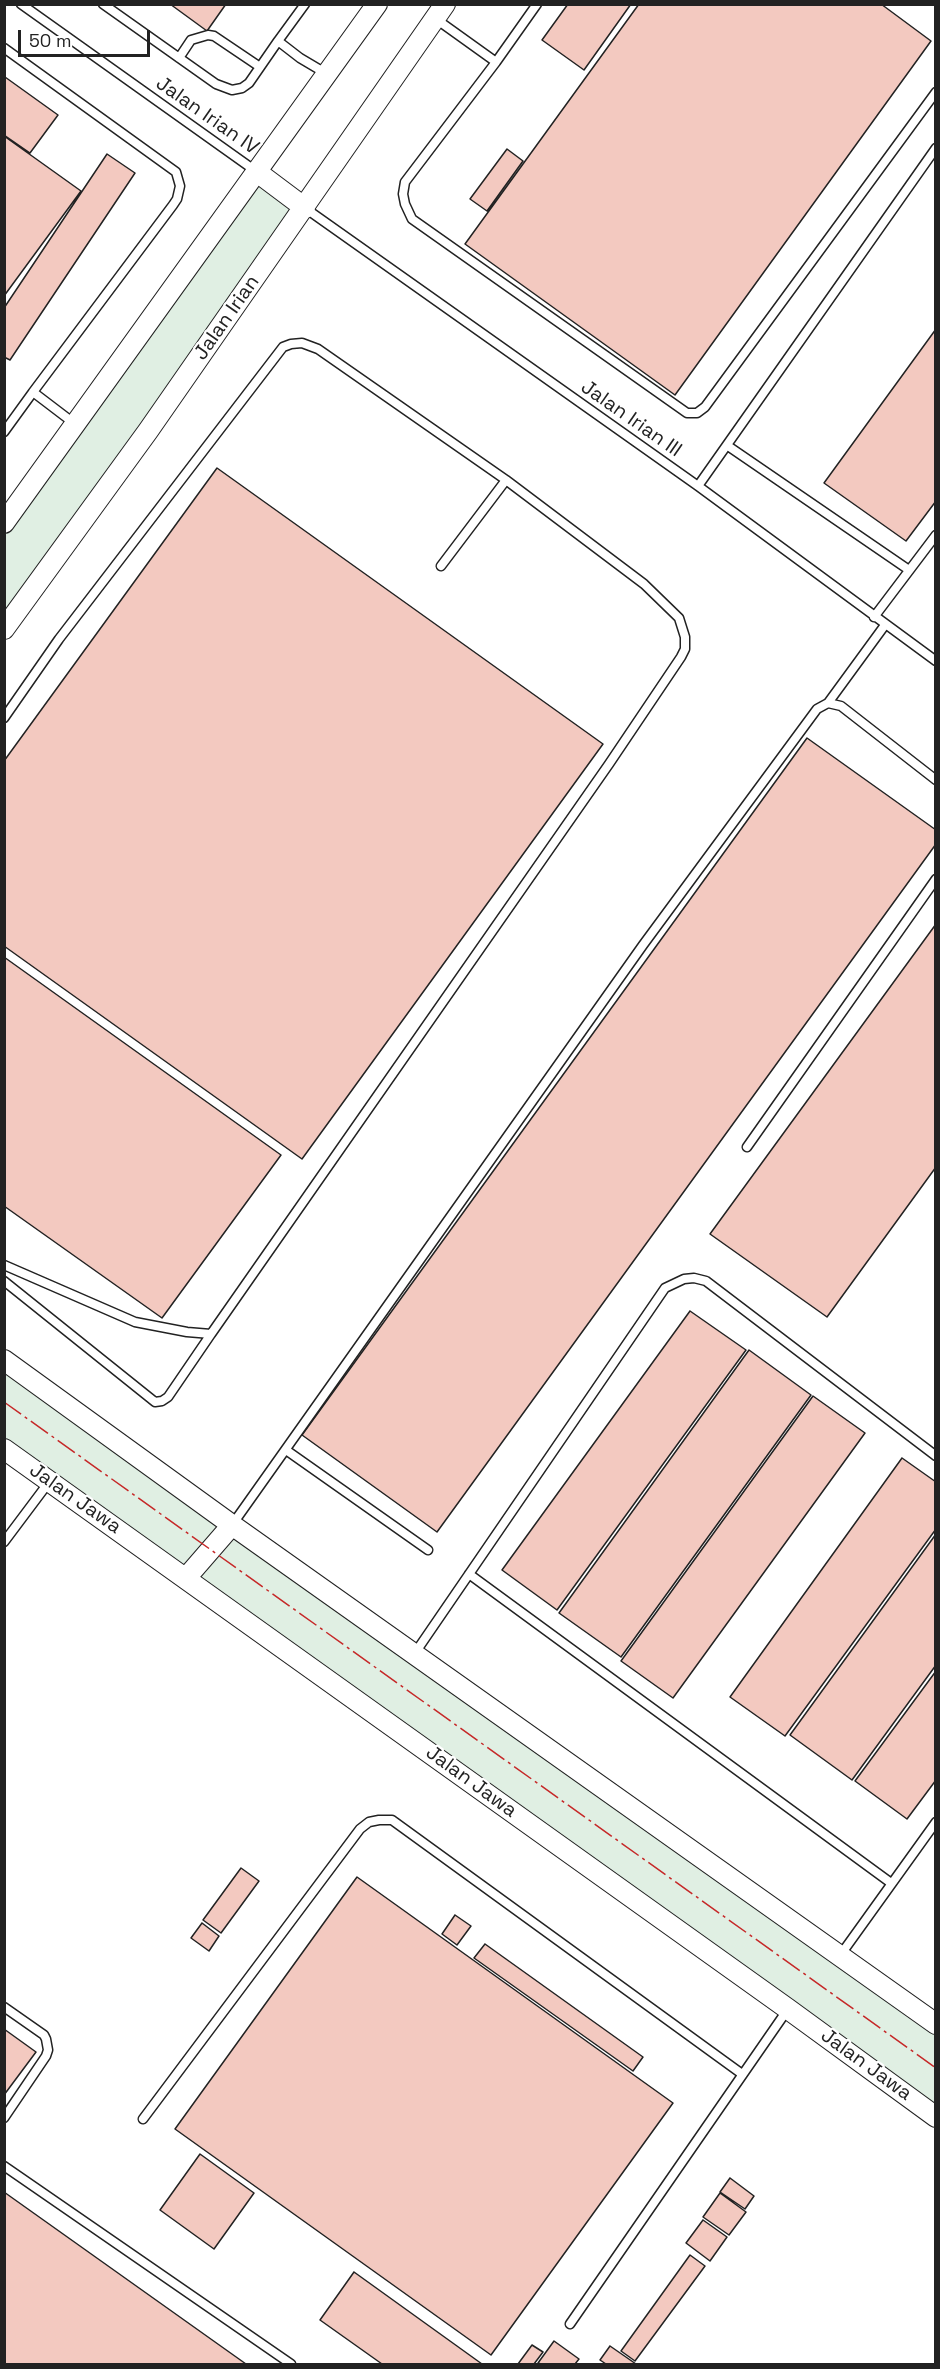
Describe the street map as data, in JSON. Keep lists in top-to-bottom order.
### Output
{
  "streets": {
    "street": ["Jalan Irian", "Jalan Jawa"],
    "lane": ["Jalan Irian IV", "Jalan Irian III"]
  },
  "crossings": [
    ["Jalan Irian", "Jalan Irian III"]
  ],
  "scale_bar": "50 m"
}
